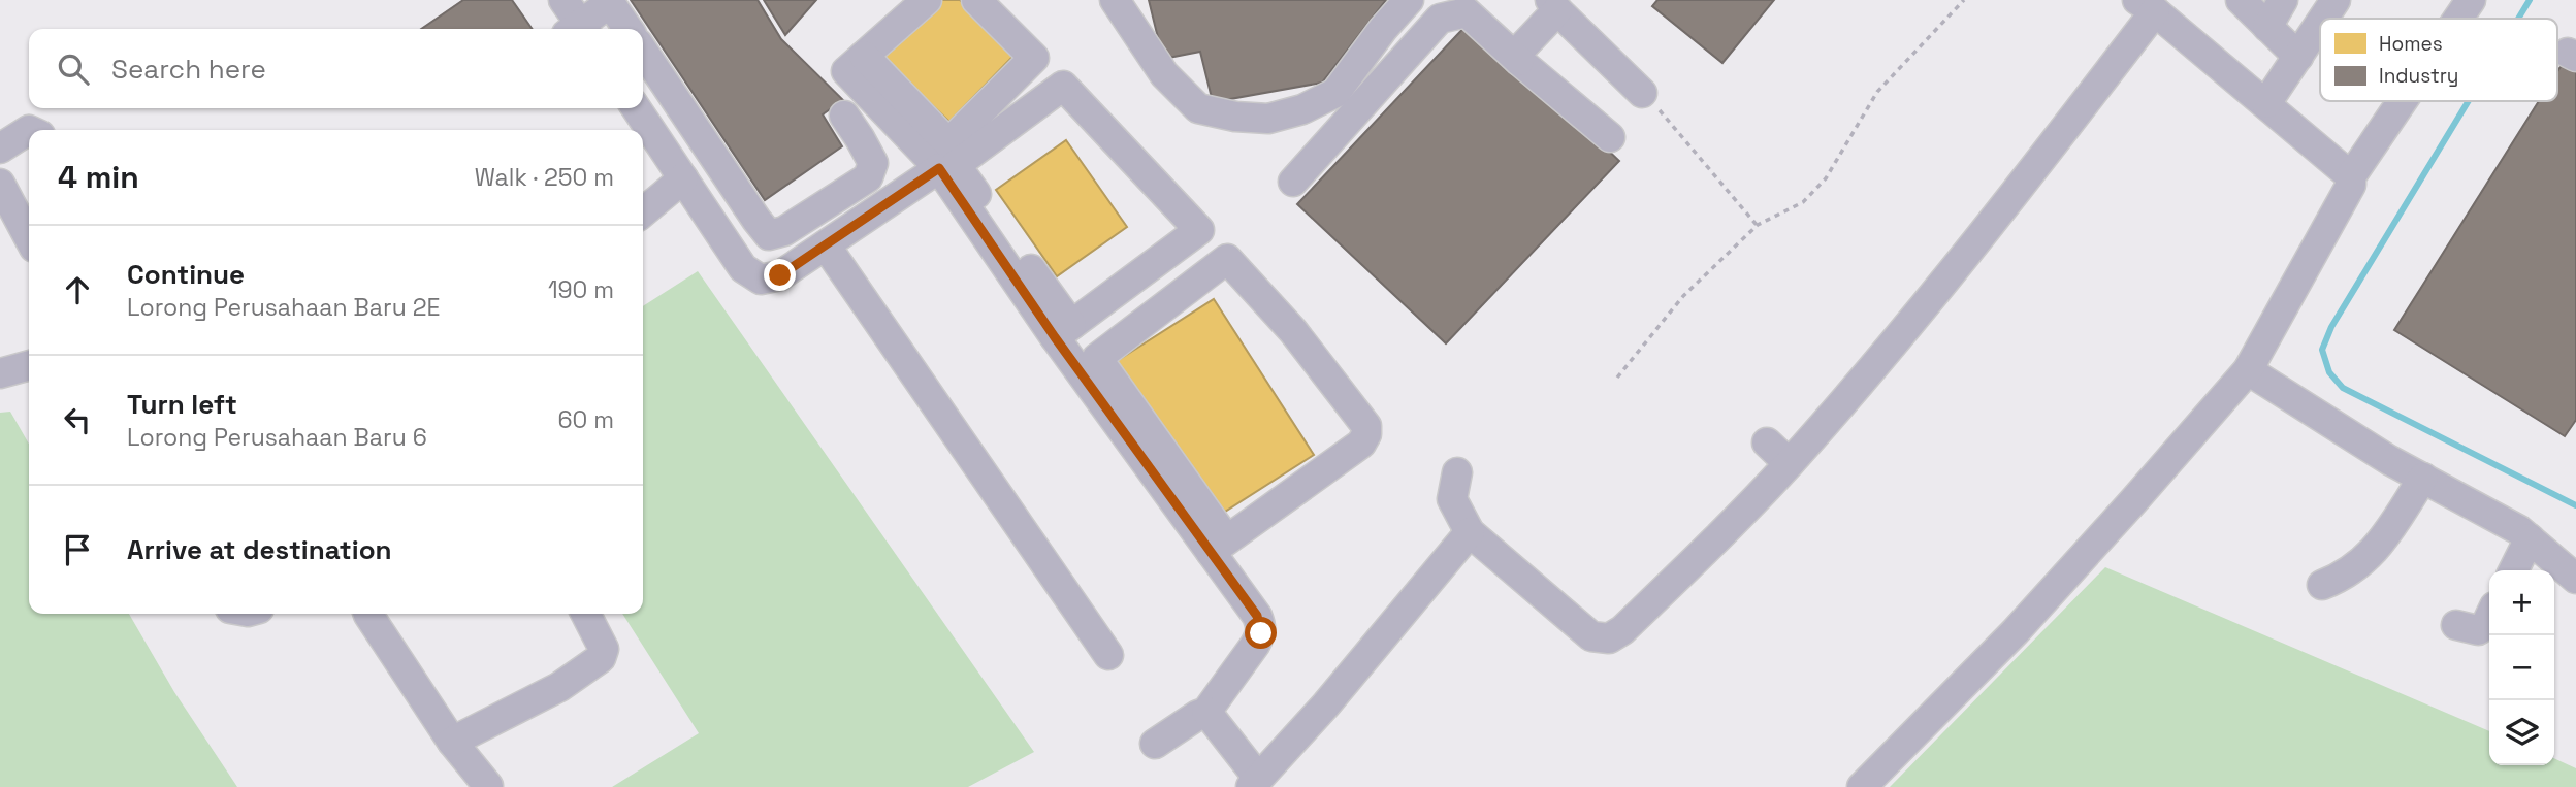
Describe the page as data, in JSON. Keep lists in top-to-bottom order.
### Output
{
  "legend": ["Homes", "Industry"],
  "page": {
    "search": "Search here",
    "heading": ["4 min", "Walk · 250 m"],
    "list": [
      ["Continue", "Lorong Perusahaan Baru 2E", "190 m"],
      ["Turn left", "Lorong Perusahaan Baru 6", "60 m"],
      "Arrive at destination"
    ],
    "map_buttons": ["+", "−"]
  }
}
